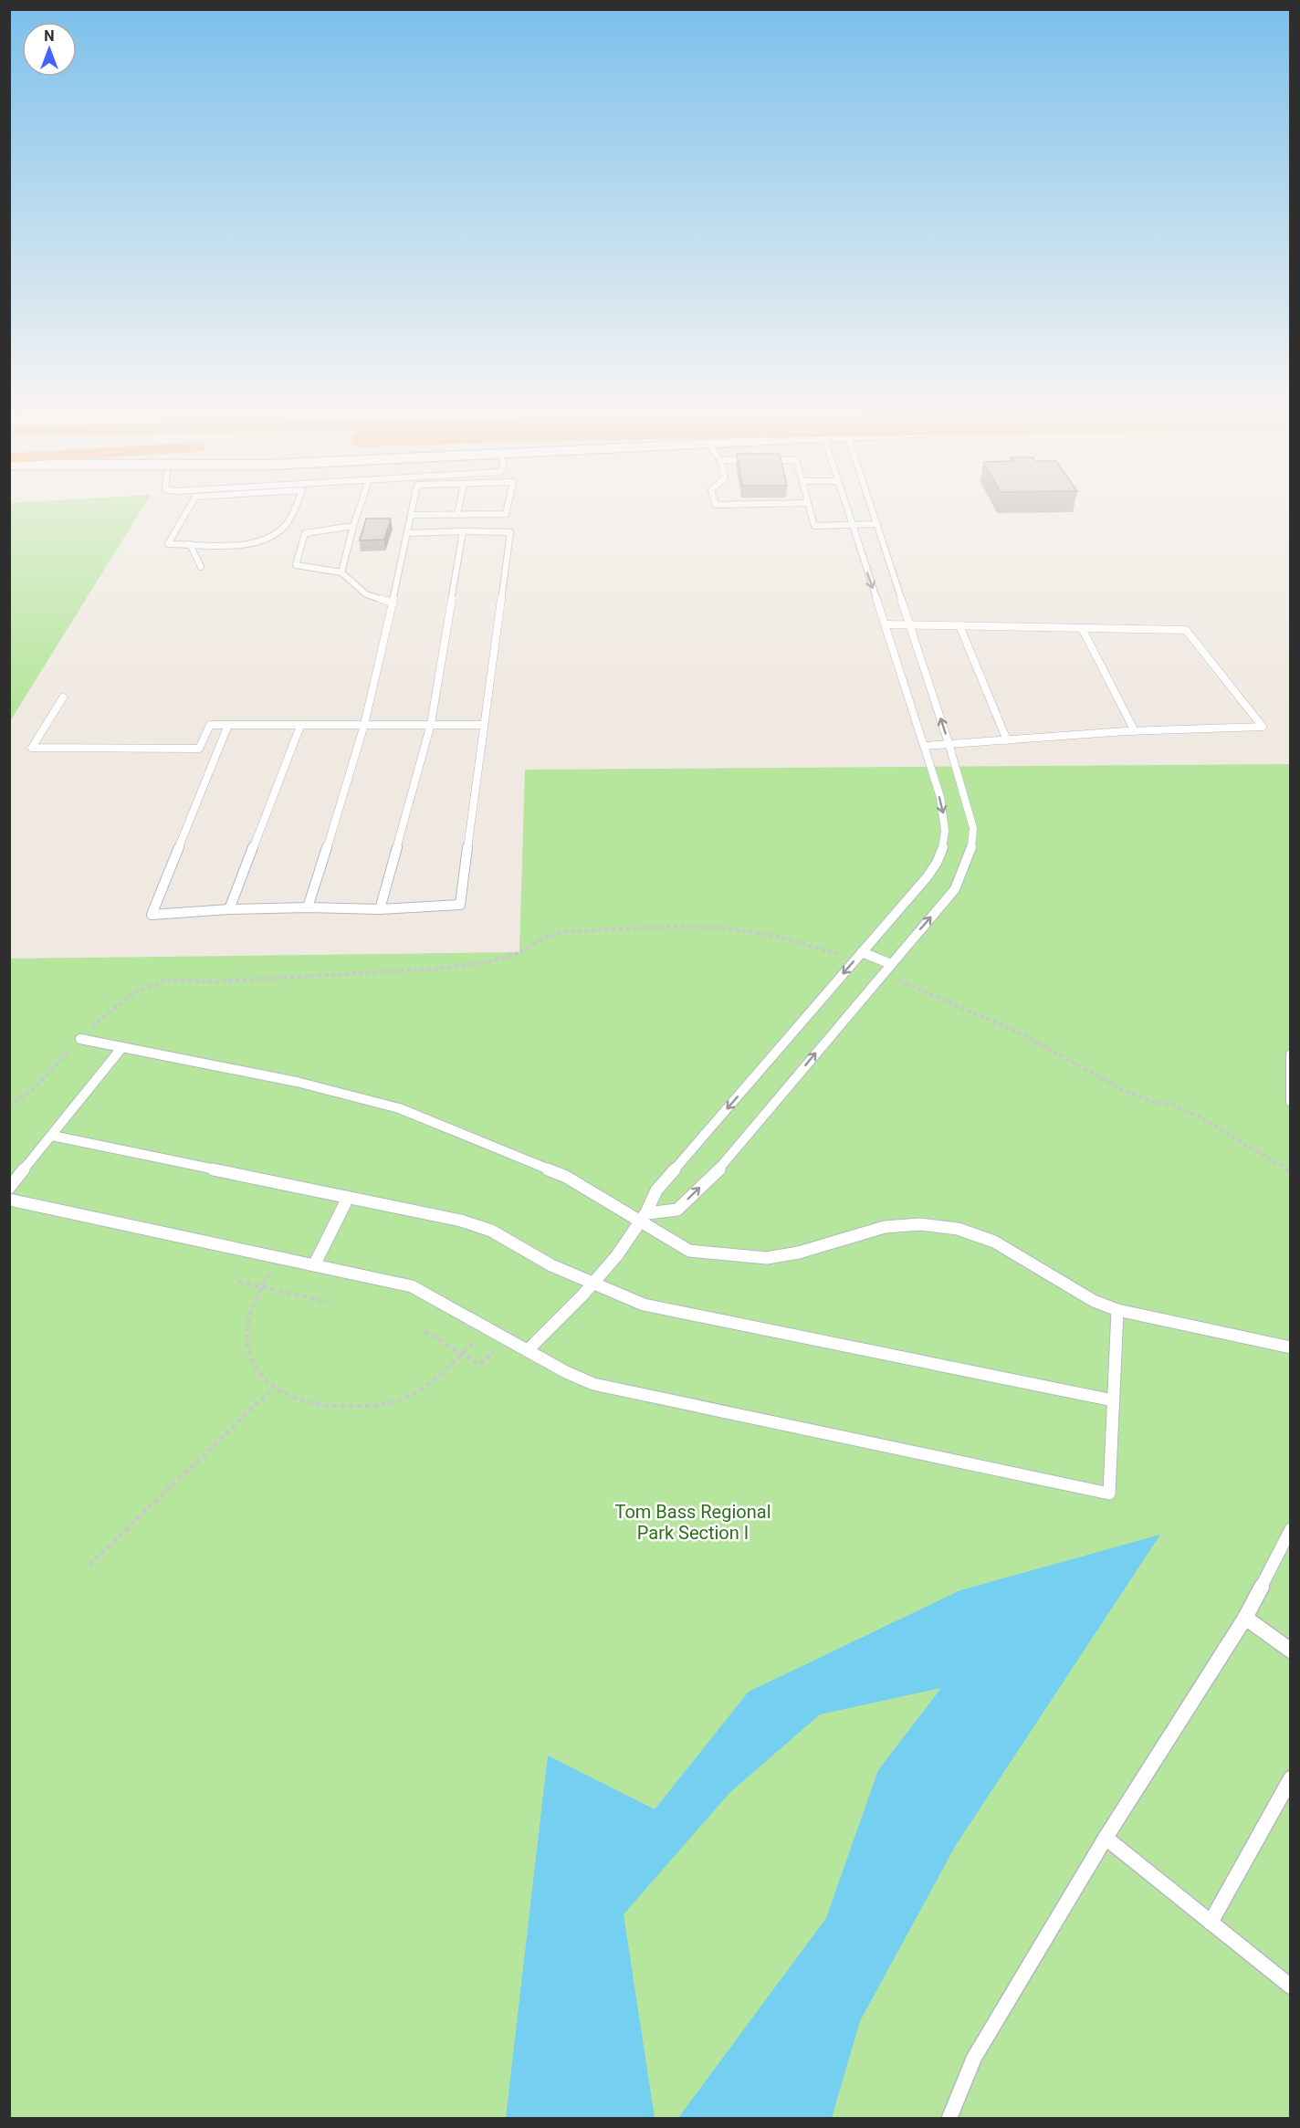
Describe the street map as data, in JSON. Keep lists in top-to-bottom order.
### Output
{
  "parks": ["Tom Bass Regional Park Section I"],
  "north": "top"
}
